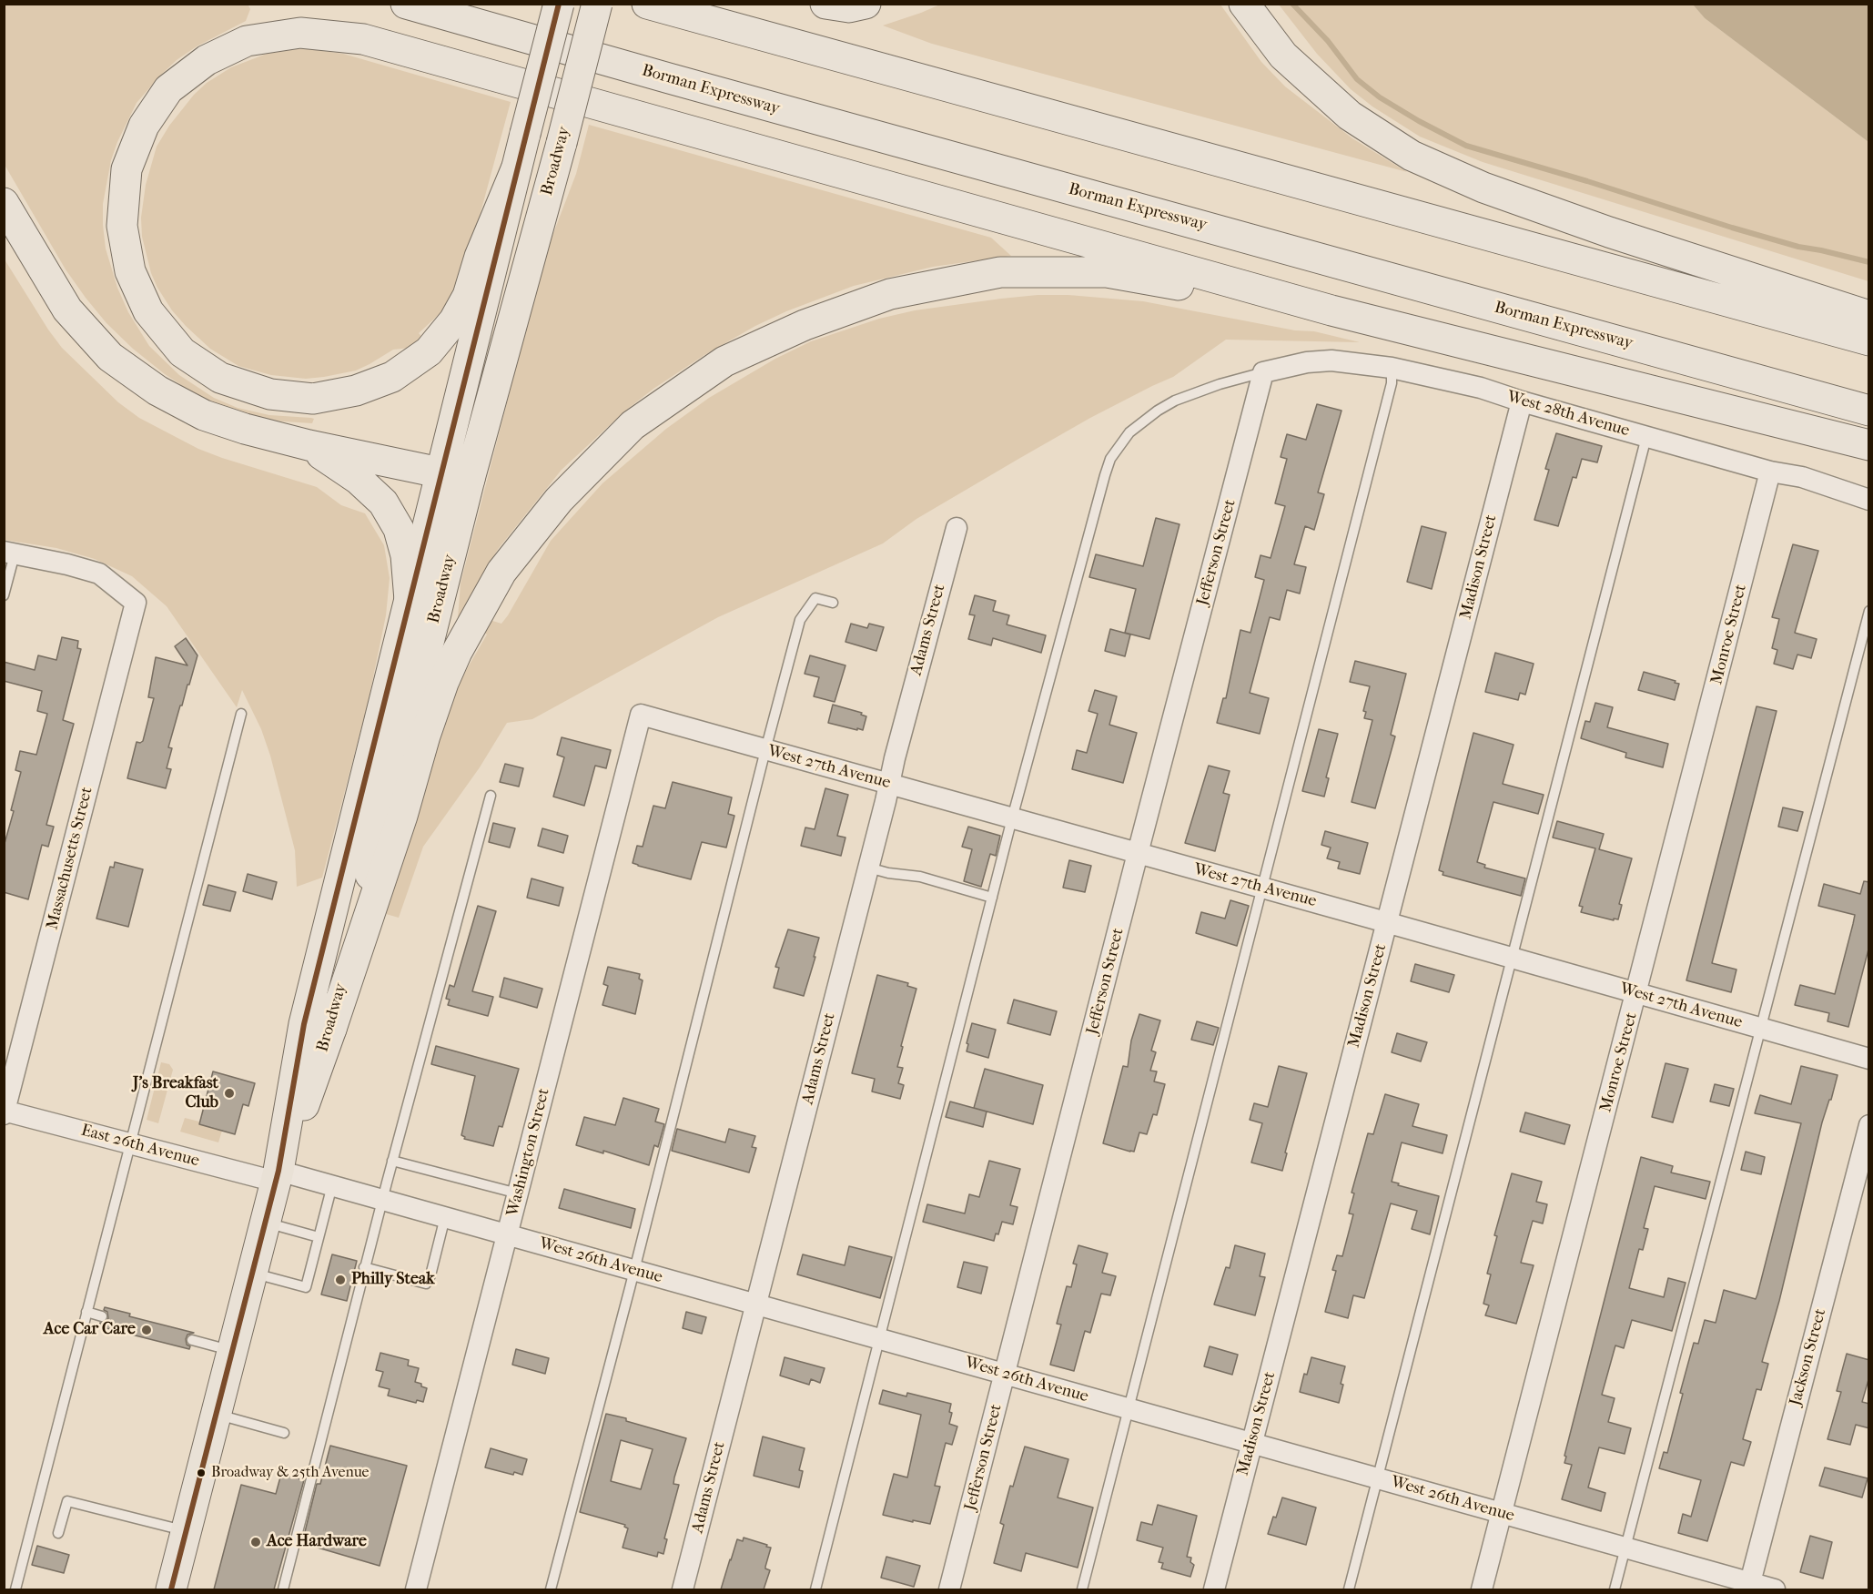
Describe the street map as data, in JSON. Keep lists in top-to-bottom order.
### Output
{
  "streets": {
    "main road": ["Borman Expressway", "Broadway"],
    "street": [
      "West 28th Avenue",
      "Jefferson Street",
      "Madison Street",
      "Adams Street",
      "Monroe Street",
      "West 27th Avenue",
      "Massachusetts Street",
      "East 26th Avenue",
      "Washington Street",
      "West 26th Avenue",
      "Jackson Street"
    ]
  },
  "crossings": [
    ["Broadway", "East 26th Avenue"],
    ["Broadway", "West 26th Avenue"],
    ["West 28th Avenue", "Jefferson Street"],
    ["West 28th Avenue", "Madison Street"],
    ["West 28th Avenue", "Monroe Street"],
    ["Jefferson Street", "West 27th Avenue"],
    ["Jefferson Street", "West 26th Avenue"],
    ["Madison Street", "West 27th Avenue"],
    ["Madison Street", "West 26th Avenue"],
    ["Adams Street", "West 27th Avenue"],
    ["Adams Street", "West 26th Avenue"],
    ["Monroe Street", "West 27th Avenue"],
    ["Monroe Street", "West 26th Avenue"],
    ["West 27th Avenue", "Washington Street"],
    ["Massachusetts Street", "East 26th Avenue"],
    ["East 26th Avenue", "West 26th Avenue"],
    ["Washington Street", "West 26th Avenue"],
    ["West 26th Avenue", "Jackson Street"]
  ],
  "places": [
    "J's Breakfast Club",
    "Philly Steak",
    "Ace Car Care",
    "Broadway & 25th Avenue",
    "Ace Hardware"
  ]
}
